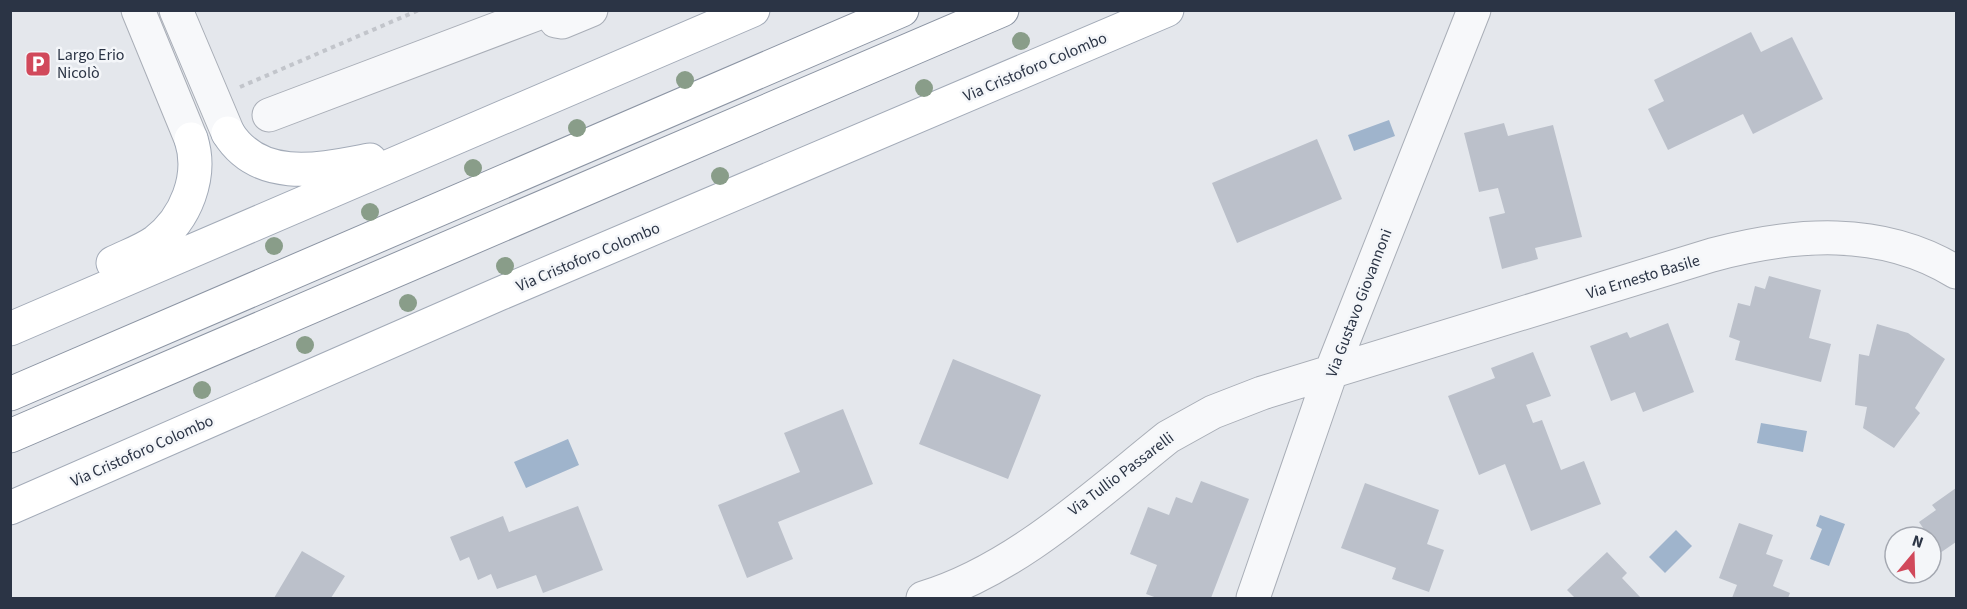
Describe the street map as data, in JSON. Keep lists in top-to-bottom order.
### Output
{
  "streets": {
    "main road": ["Via Cristoforo Colombo"],
    "street": ["Via Ernesto Basile", "Via Gustavo Giovannoni", "Via Tullio Passarelli"]
  },
  "crossings": [
    ["Via Ernesto Basile", "Via Gustavo Giovannoni"],
    ["Via Ernesto Basile", "Via Tullio Passarelli"],
    ["Via Gustavo Giovannoni", "Via Tullio Passarelli"]
  ],
  "places": {
    "parking": ["Largo Erio Nicolò"]
  },
  "north": "top"
}
